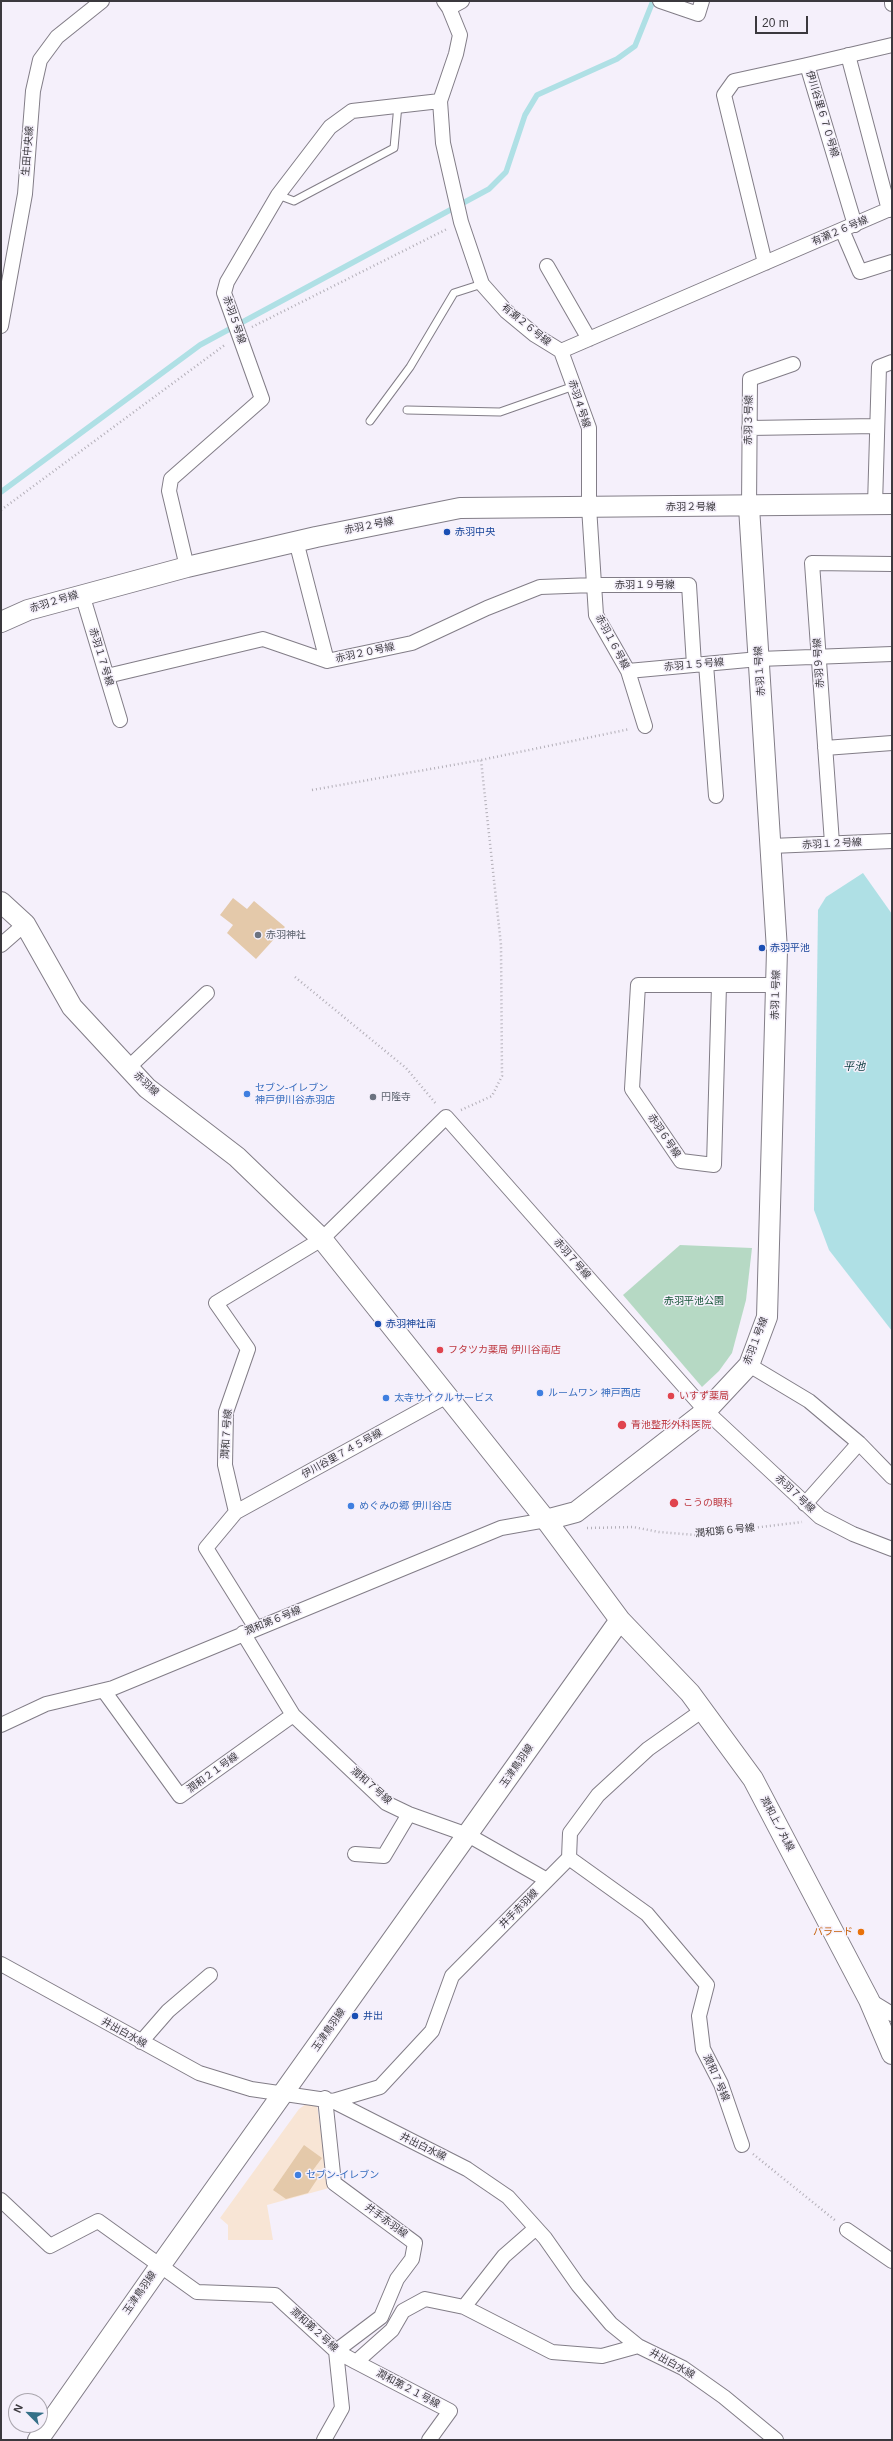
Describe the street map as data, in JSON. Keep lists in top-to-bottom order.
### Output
{
  "streets": {
    "street": [
      "伊川谷里６７０号線",
      "生田中央線",
      "有瀬２６号線",
      "赤羽５号線",
      "赤羽４号線",
      "赤羽３号線",
      "赤羽２号線",
      "赤羽１９号線",
      "赤羽１６号線",
      "赤羽２０号線",
      "赤羽１７号線",
      "赤羽９号線",
      "赤羽１５号線",
      "赤羽１号線",
      "赤羽１２号線",
      "赤羽線",
      "赤羽６号線",
      "赤羽７号線",
      "潤和７号線",
      "伊川谷里７４５号線",
      "潤和第６号線",
      "玉津鳥羽線",
      "潤和２１号線",
      "潤和上ノ丸線",
      "井手赤羽線",
      "井出白水線",
      "潤和第２号線",
      "潤和第２１号線"
    ]
  },
  "crossings": [
    ["伊川谷里６７０号線", "有瀬２６号線"],
    ["有瀬２６号線", "赤羽５号線"],
    ["有瀬２６号線", "赤羽４号線"],
    ["赤羽５号線", "赤羽２号線"],
    ["赤羽４号線", "赤羽２号線"],
    ["赤羽４号線", "赤羽１６号線"],
    ["赤羽３号線", "赤羽２号線"],
    ["赤羽３号線", "赤羽１号線"],
    ["赤羽２号線", "赤羽１６号線"],
    ["赤羽２号線", "赤羽１７号線"],
    ["赤羽２号線", "赤羽１号線"],
    ["赤羽１９号線", "赤羽１６号線"],
    ["赤羽１９号線", "赤羽２０号線"],
    ["赤羽１９号線", "赤羽１５号線"],
    ["赤羽１６号線", "赤羽２０号線"],
    ["赤羽１６号線", "赤羽１５号線"],
    ["赤羽２０号線", "赤羽１７号線"],
    ["赤羽９号線", "赤羽１５号線"],
    ["赤羽９号線", "赤羽１２号線"],
    ["赤羽１５号線", "赤羽１号線"],
    ["赤羽１号線", "赤羽１２号線"],
    ["赤羽１号線", "赤羽６号線"],
    ["赤羽１号線", "赤羽７号線"],
    ["赤羽１号線", "潤和第６号線"],
    ["赤羽１号線", "潤和上ノ丸線"],
    ["赤羽線", "潤和７号線"],
    ["赤羽線", "伊川谷里７４５号線"],
    ["赤羽線", "潤和上ノ丸線"],
    ["赤羽７号線", "潤和第６号線"],
    ["潤和７号線", "伊川谷里７４５号線"],
    ["潤和７号線", "潤和第６号線"],
    ["潤和７号線", "玉津鳥羽線"],
    ["潤和７号線", "潤和２１号線"],
    ["潤和７号線", "井手赤羽線"],
    ["伊川谷里７４５号線", "潤和上ノ丸線"],
    ["潤和第６号線", "潤和２１号線"],
    ["潤和第６号線", "潤和上ノ丸線"],
    ["玉津鳥羽線", "潤和上ノ丸線"],
    ["玉津鳥羽線", "井出白水線"],
    ["玉津鳥羽線", "潤和第２号線"],
    ["井手赤羽線", "井出白水線"],
    ["井手赤羽線", "潤和第２号線"],
    ["潤和第２号線", "潤和第２１号線"]
  ],
  "water": ["平池"],
  "parks": ["赤羽平池公園"],
  "places": [
    "赤羽中央",
    "赤羽神社",
    "赤羽平池",
    "セブン-イレブン 神戸伊川谷赤羽店",
    "円隆寺",
    "赤羽神社南",
    "フタツカ薬局 伊川谷南店",
    "ルームワン 神戸西店",
    "いすず薬局",
    "太寺サイクルサービス",
    "青池整形外科医院",
    "こうの眼科",
    "めぐみの郷 伊川谷店",
    "バラード",
    "井出",
    "セブン-イレブン"
  ],
  "scale_bar": "20 m",
  "north": "top left"
}
